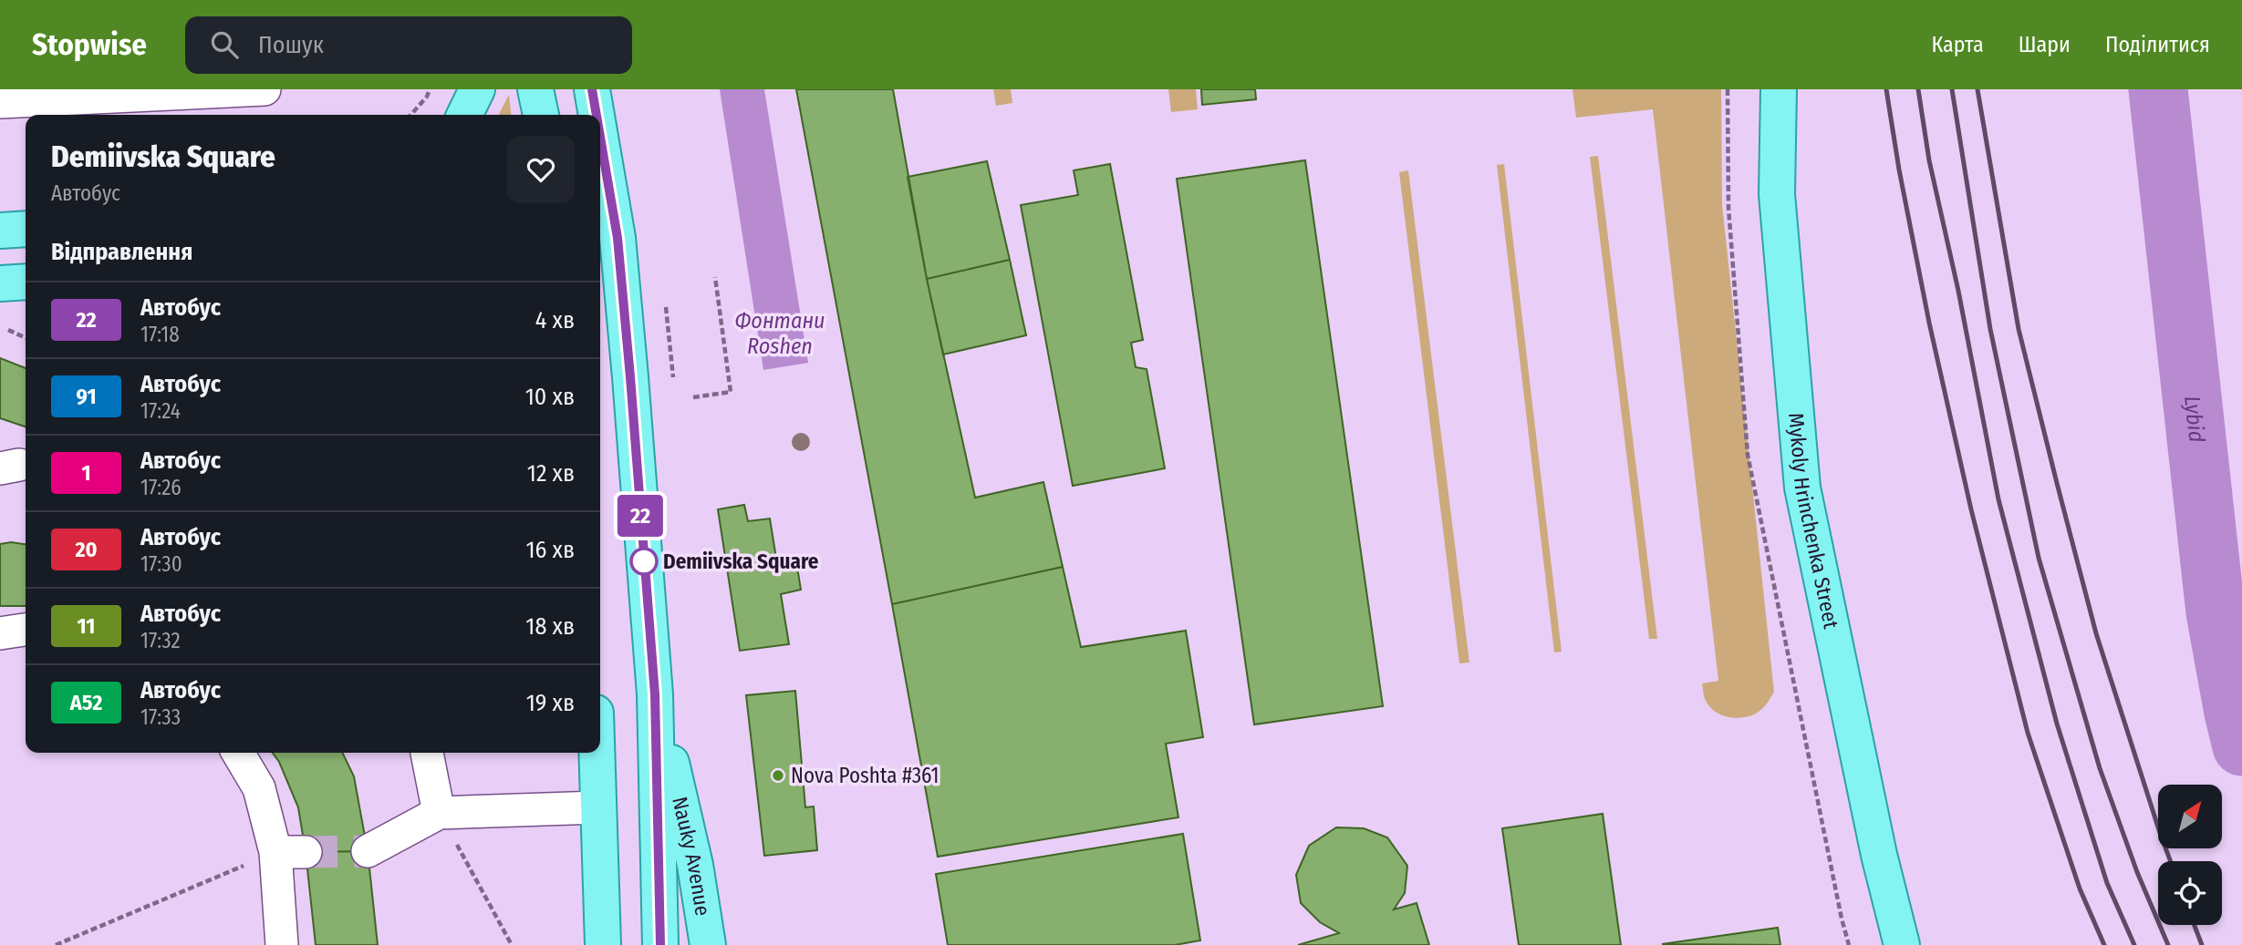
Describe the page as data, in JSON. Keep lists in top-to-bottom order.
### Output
{
  "streets": {
    "main road": ["Mykoly Hrinchenka Street", "Nauky Avenue"]
  },
  "water": ["Фонтани Roshen", "Lybid"],
  "places": ["Demiivska Square", "Nova Poshta #361"],
  "lines": ["bus line 22"],
  "north": "top right",
  "page": {
    "header": "Stopwise",
    "search": "Пошук",
    "nav": ["Карта", "Шари", "Поділитися"],
    "on_map": "22",
    "heading": [
      ["Demiivska Square", "Автобус"],
      "Відправлення"
    ],
    "list": [
      {
        "mark": "22",
        "name": "Автобус",
        "note": "17:18",
        "value": "4 хв"
      },
      {
        "mark": "91",
        "name": "Автобус",
        "note": "17:24",
        "value": "10 хв"
      },
      {
        "mark": "1",
        "name": "Автобус",
        "note": "17:26",
        "value": "12 хв"
      },
      {
        "mark": "20",
        "name": "Автобус",
        "note": "17:30",
        "value": "16 хв"
      },
      {
        "mark": "11",
        "name": "Автобус",
        "note": "17:32",
        "value": "18 хв"
      },
      {
        "mark": "А52",
        "name": "Автобус",
        "note": "17:33",
        "value": "19 хв"
      }
    ]
  }
}
